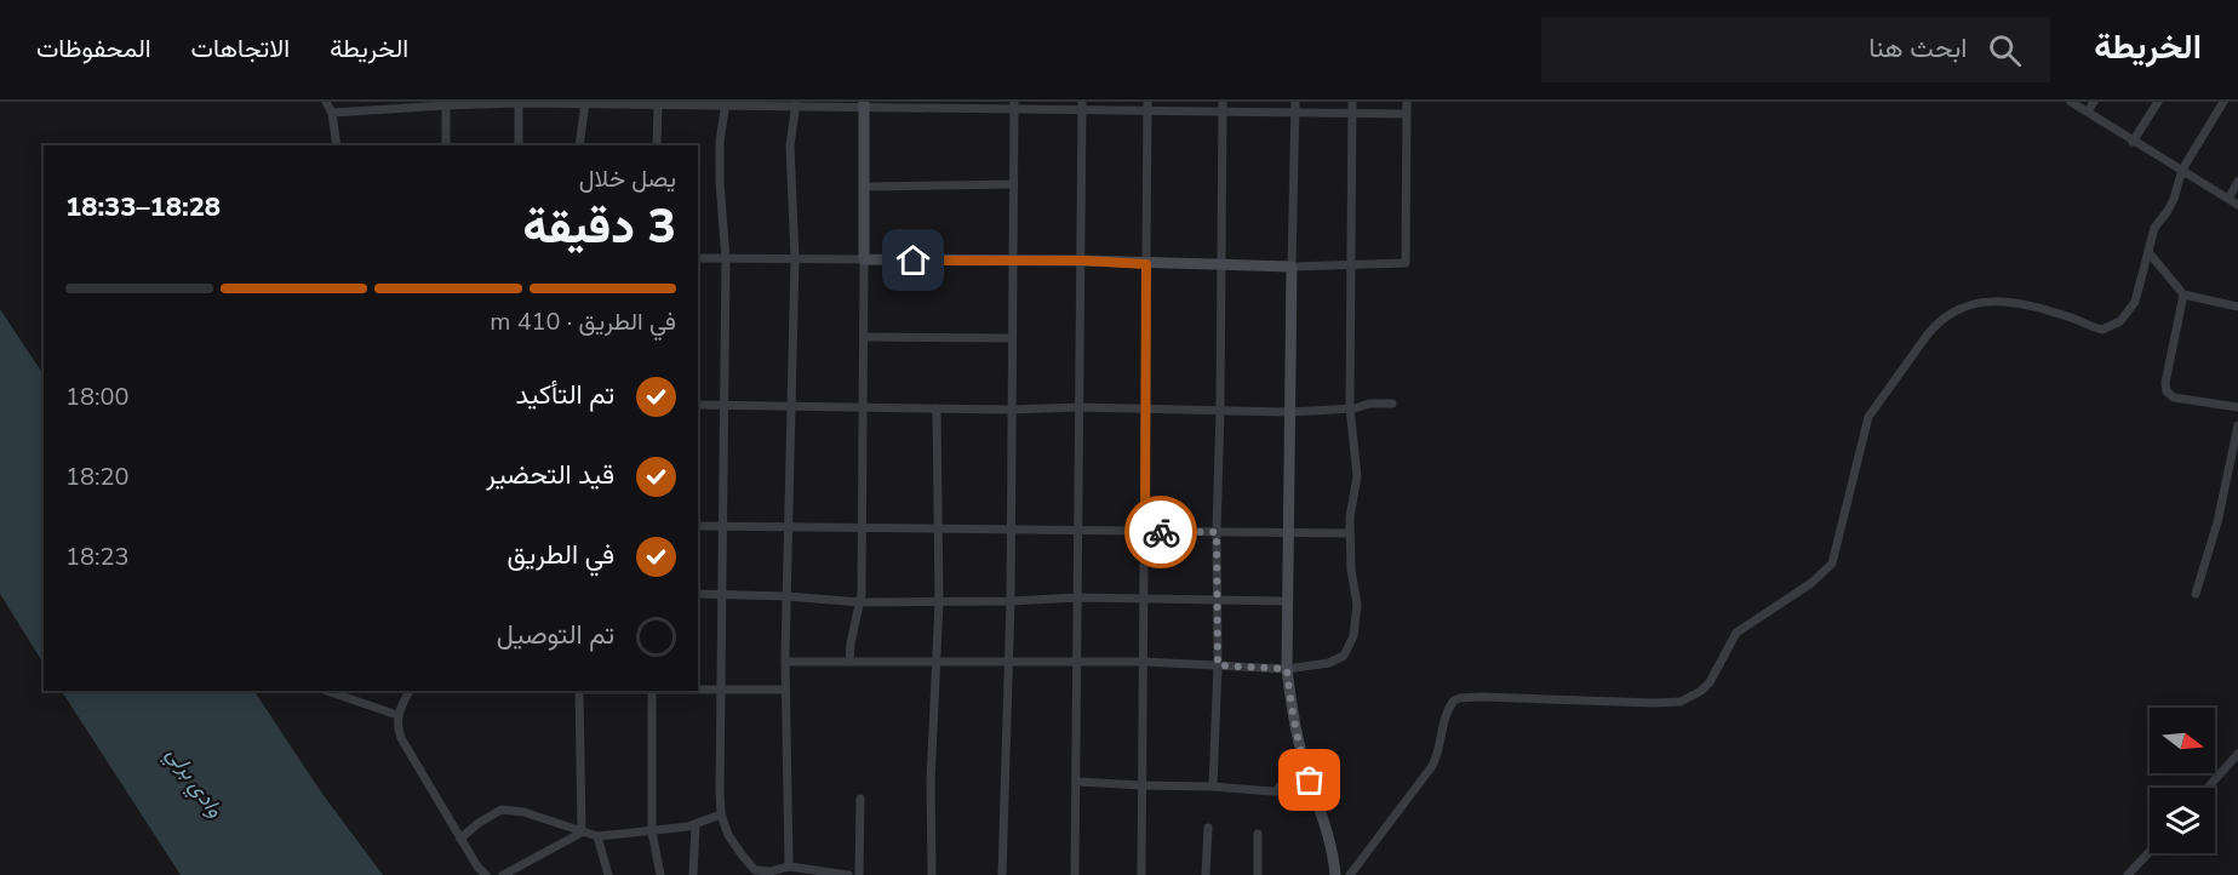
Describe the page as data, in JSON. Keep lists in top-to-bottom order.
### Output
{
  "water": ["وادي برلي"],
  "north": "right",
  "page": {
    "header": "الخريطة",
    "search": "ابحث هنا",
    "nav": ["الخريطة", "الاتجاهات", "المحفوظات"],
    "heading": ["3 دقيقة", "يصل خلال", "18:28–18:33"],
    "bar": "في الطريق · 410 m",
    "list": [
      ["تم التأكيد", "18:00"],
      ["قيد التحضير", "18:20"],
      ["في الطريق", "18:23"],
      "تم التوصيل"
    ]
  }
}
